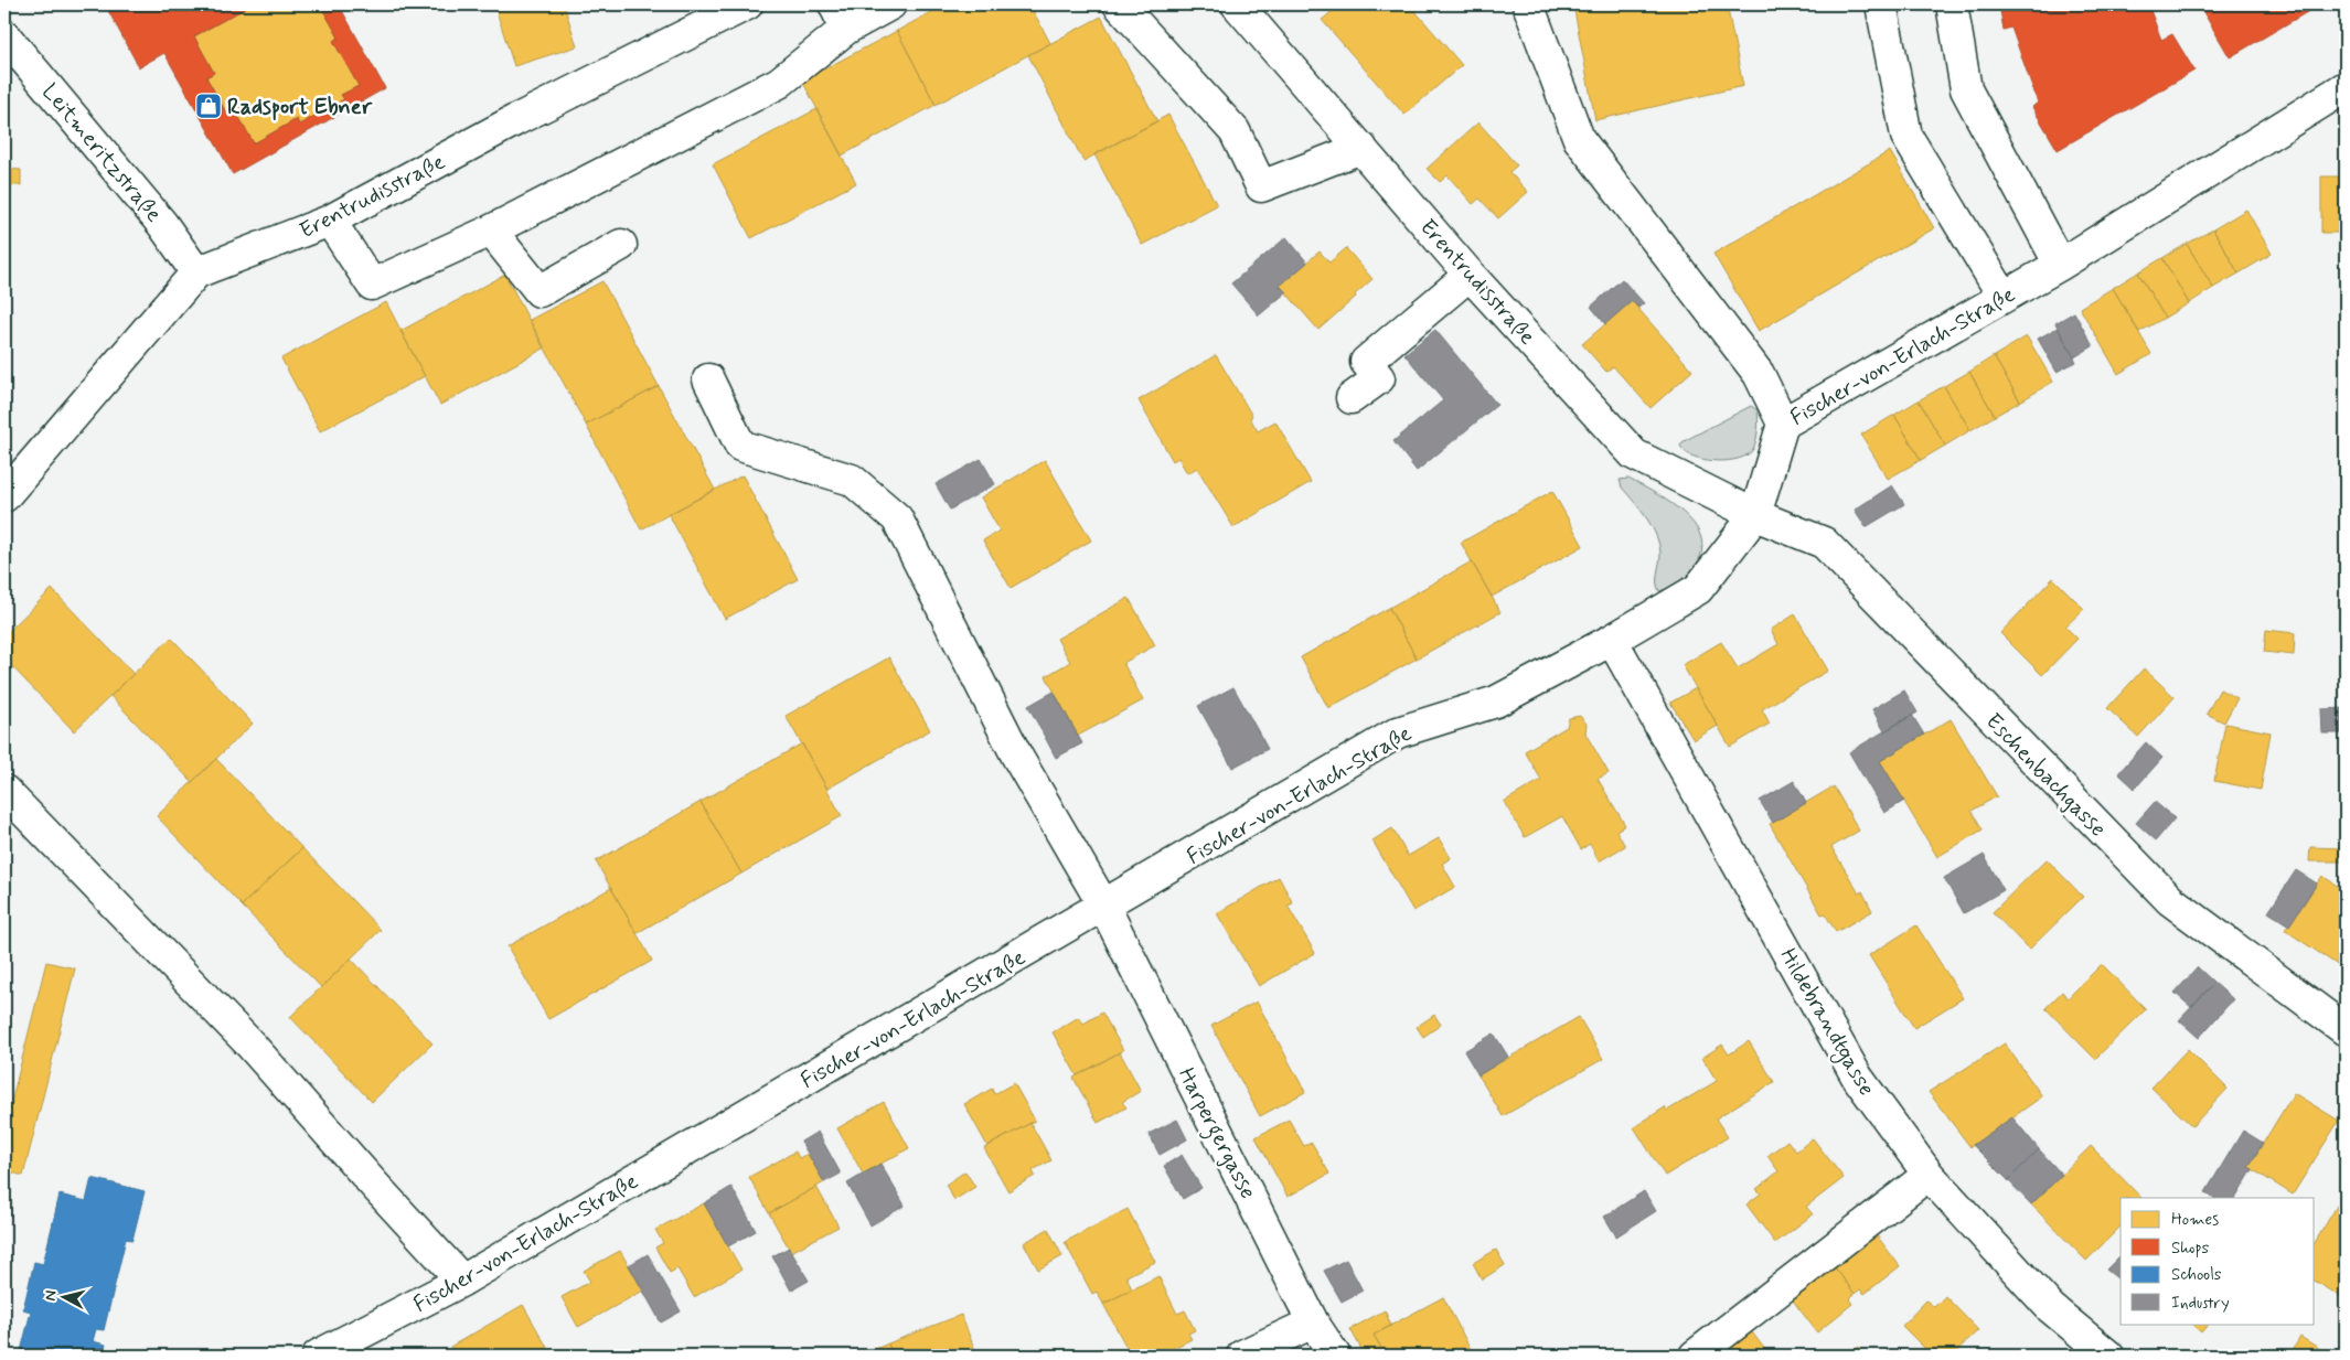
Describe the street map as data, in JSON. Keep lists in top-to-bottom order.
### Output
{
  "streets": {
    "street": [
      "Leitmeritzstraße",
      "Erentrudisstraße",
      "Fischer-von-Erlach-Straße",
      "Eschenbachgasse",
      "Hildebrandtgasse",
      "Harpergergasse"
    ]
  },
  "crossings": [
    ["Leitmeritzstraße", "Erentrudisstraße"],
    ["Erentrudisstraße", "Fischer-von-Erlach-Straße"],
    ["Erentrudisstraße", "Eschenbachgasse"],
    ["Fischer-von-Erlach-Straße", "Eschenbachgasse"],
    ["Fischer-von-Erlach-Straße", "Hildebrandtgasse"],
    ["Fischer-von-Erlach-Straße", "Harpergergasse"]
  ],
  "places": {
    "shop": ["Radsport Ebner"]
  },
  "legend": [
    "Homes",
    "Shops",
    "Schools",
    "Industry"
  ],
  "north": "left"
}
